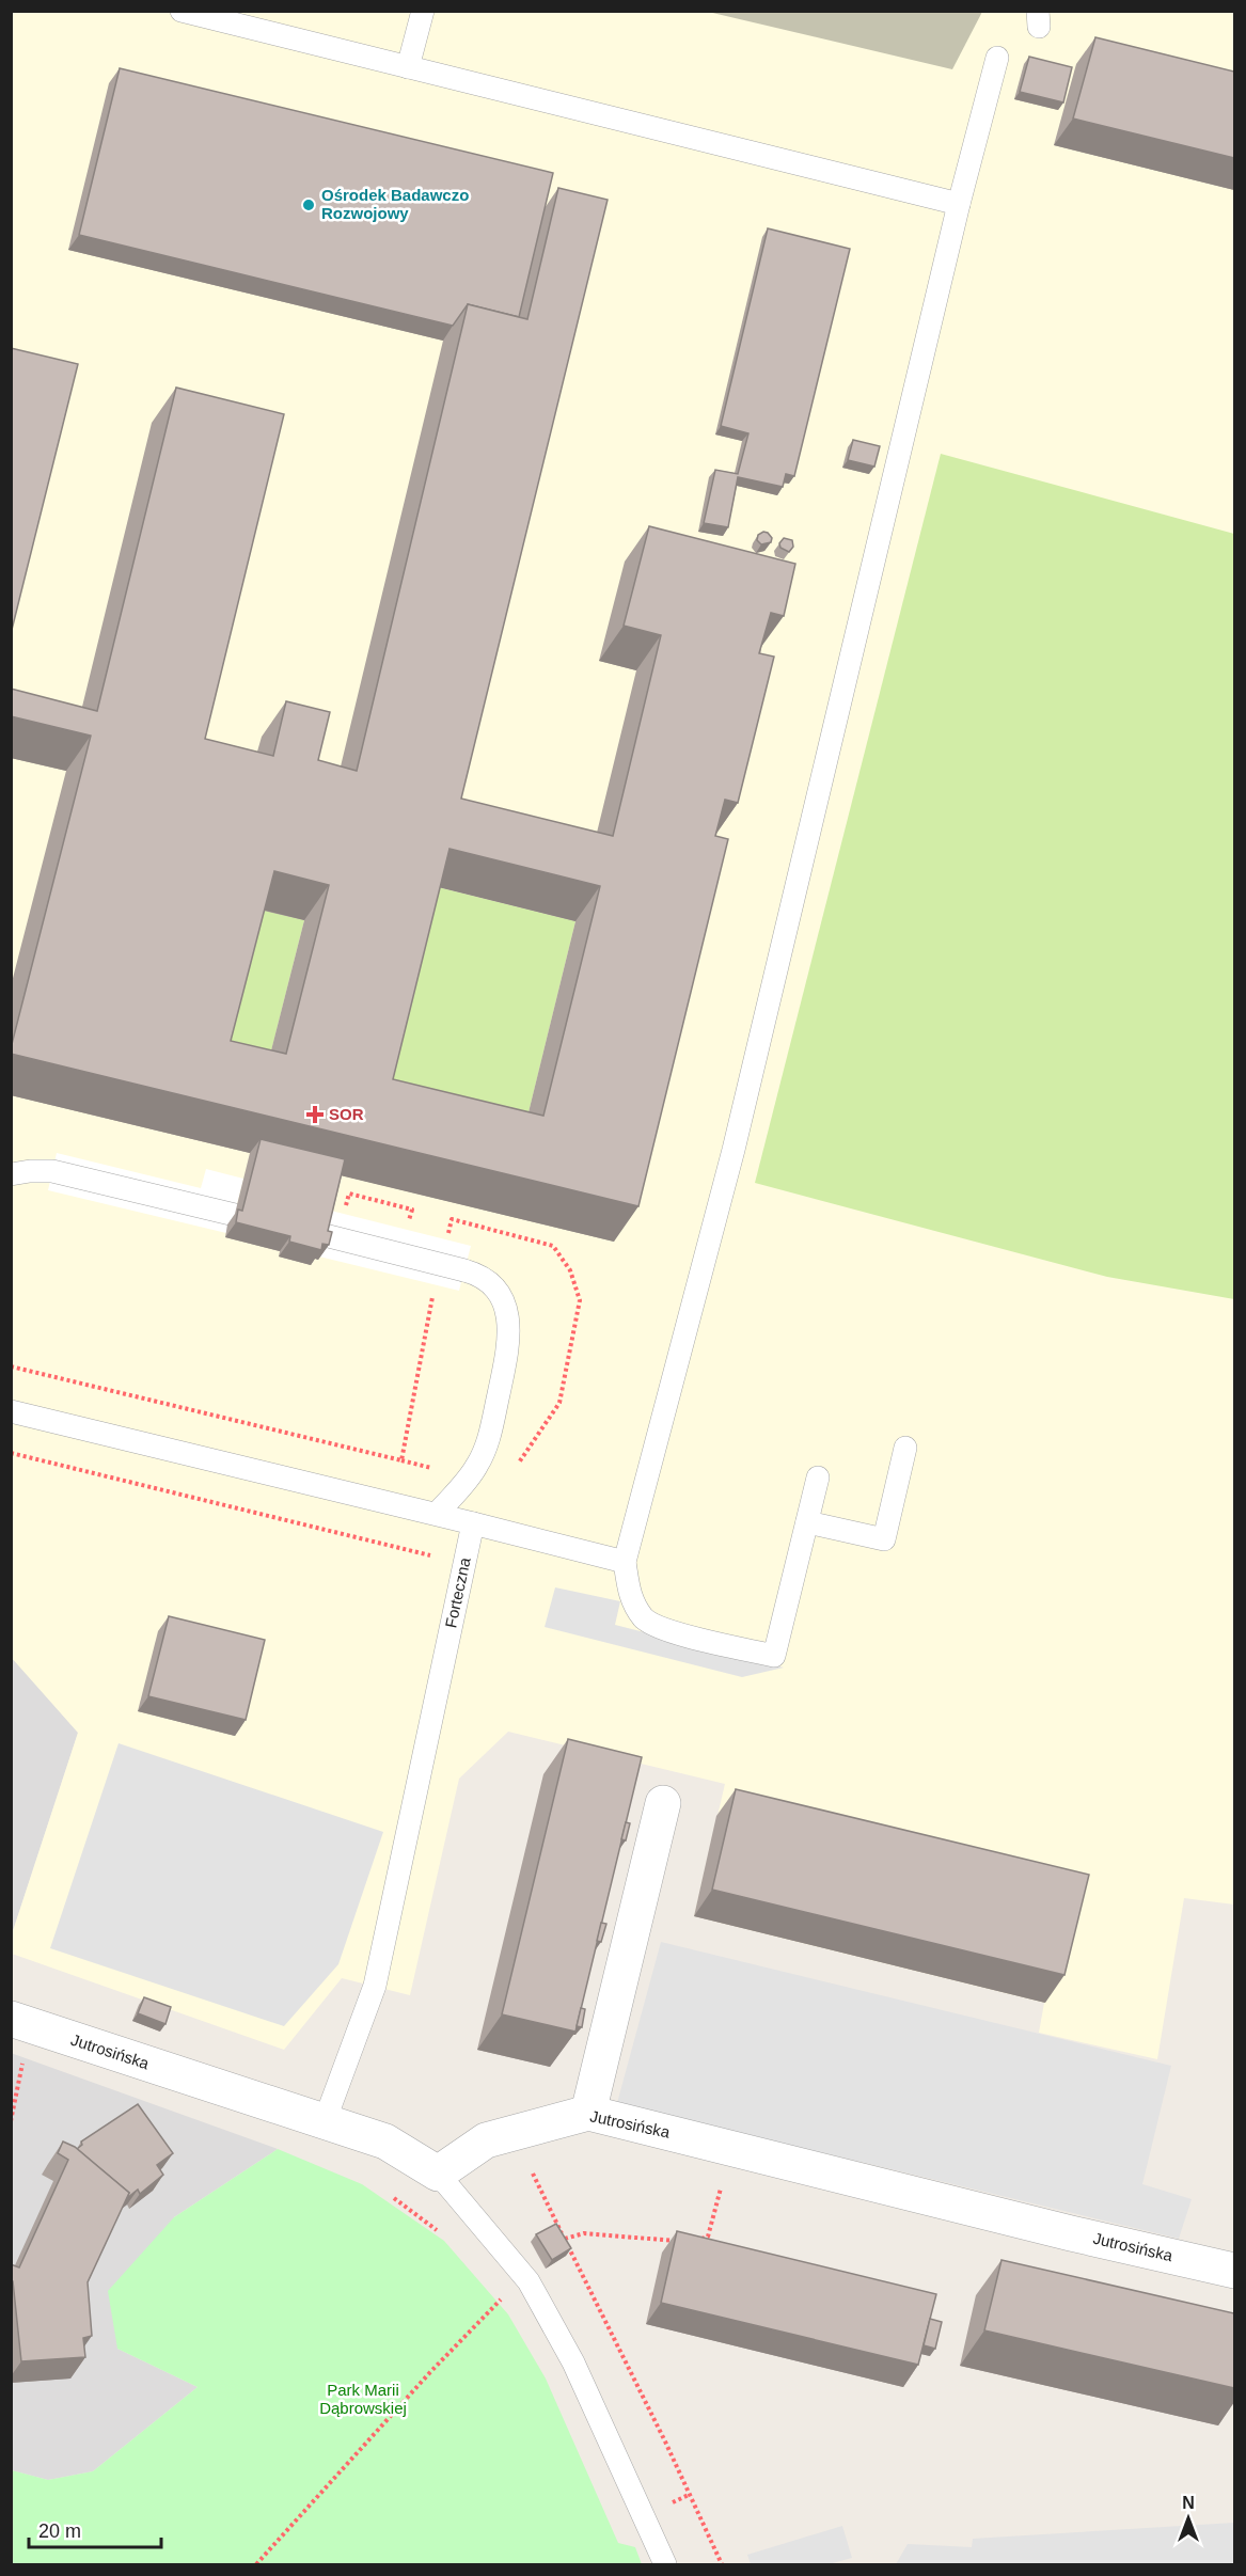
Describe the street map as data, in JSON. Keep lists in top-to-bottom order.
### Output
{
  "streets": {
    "street": ["Jutrosińska"],
    "lane": ["Forteczna"]
  },
  "crossings": [
    ["Forteczna", "Jutrosińska"]
  ],
  "parks": ["Park Marii Dąbrowskiej"],
  "places": {
    "other": ["Ośrodek Badawczo Rozwojowy"],
    "health": ["SOR"]
  },
  "scale_bar": "20 m",
  "north": "top"
}
